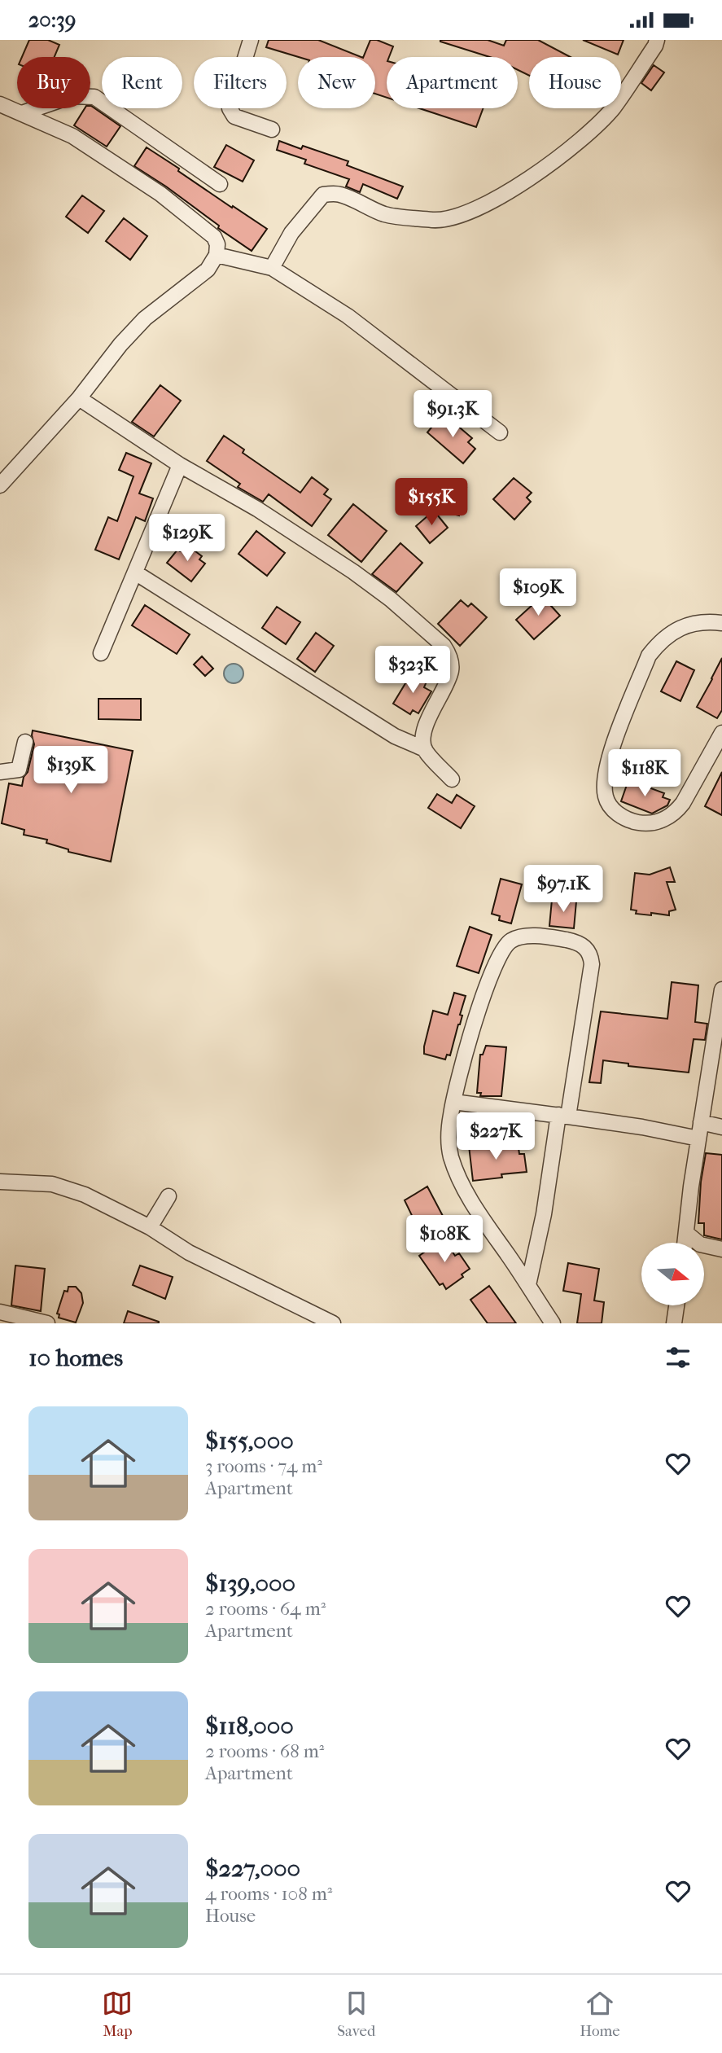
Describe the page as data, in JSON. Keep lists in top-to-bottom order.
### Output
{
  "north": "right",
  "page": {
    "status": "20:39",
    "chip": [
      "Buy",
      "Rent",
      "Filters",
      "New",
      "Apartment",
      "House"
    ],
    "price": [
      "$91.3K",
      "$155K",
      "$129K",
      "$109K",
      "$323K",
      "$139K",
      "$118K",
      "$97.1K",
      "$227K",
      "$108K"
    ],
    "heading": "10 homes",
    "list": [
      {
        "name": "$155,000",
        "note": "3 rooms · 74 m² · Apartment"
      },
      {
        "name": "$139,000",
        "note": "2 rooms · 64 m² · Apartment"
      },
      {
        "name": "$118,000",
        "note": "2 rooms · 68 m² · Apartment"
      },
      {
        "name": "$227,000",
        "note": "4 rooms · 108 m² · House"
      }
    ],
    "tabs": ["Map", "Saved", "Home"]
  }
}
